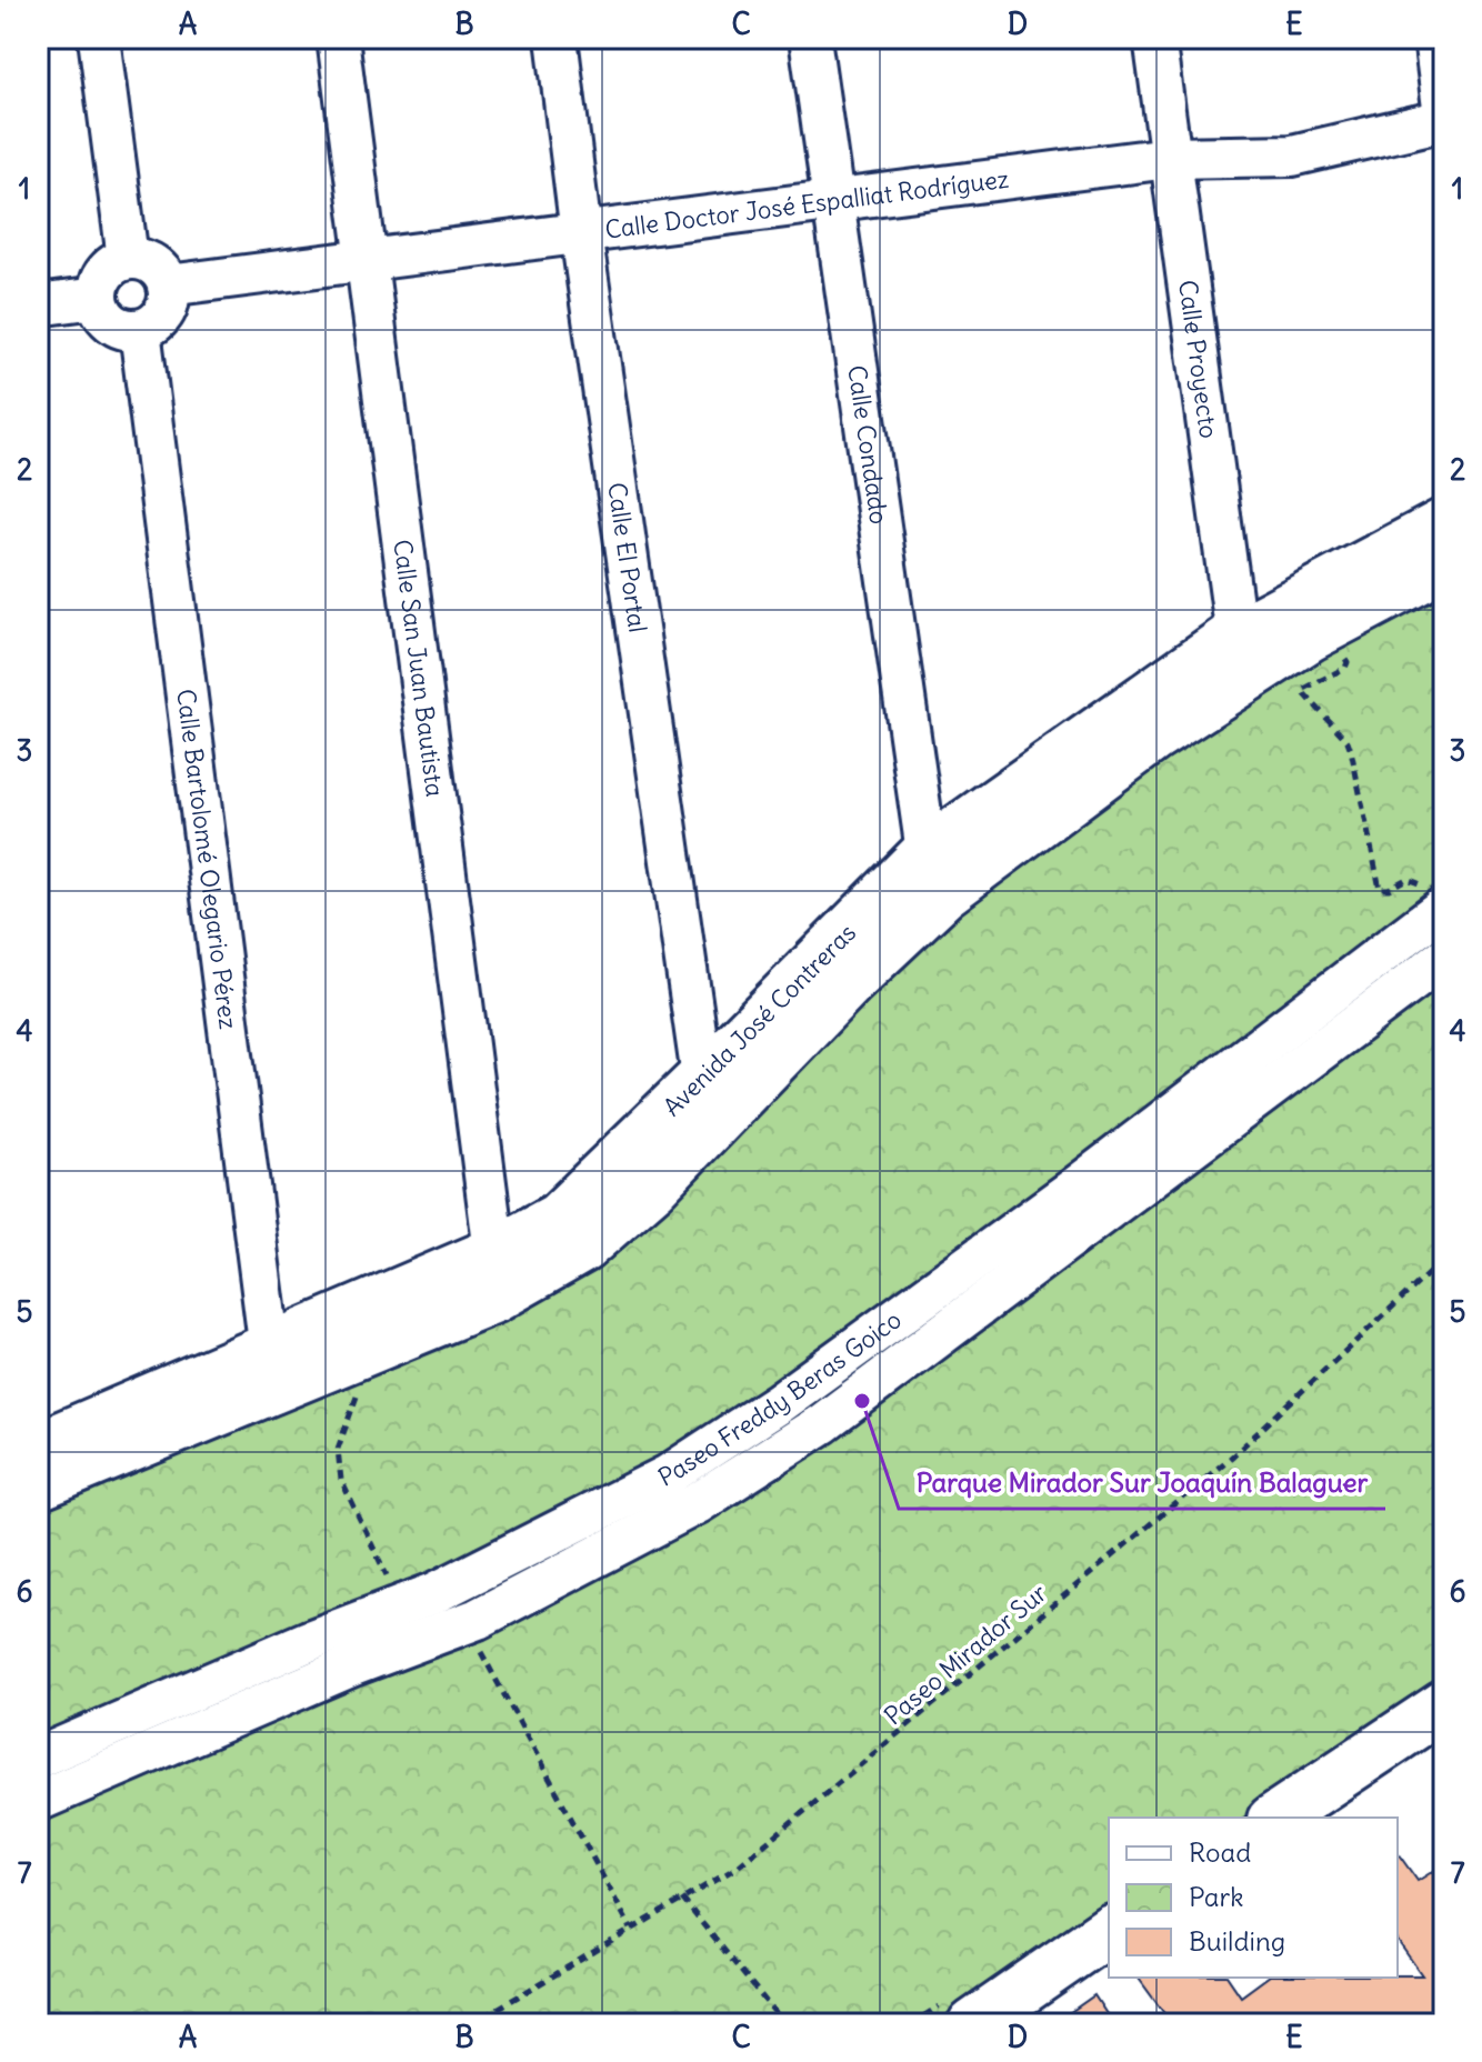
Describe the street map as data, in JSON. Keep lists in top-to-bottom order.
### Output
{
  "streets": {
    "main road": ["Avenida José Contreras"],
    "street": [
      "Calle Doctor José Espalliat Rodríguez",
      "Calle Proyecto",
      "Calle Condado",
      "Calle El Portal",
      "Calle San Juan Bautista",
      "Calle Bartolomé Olegario Pérez",
      "Paseo Freddy Beras Goico"
    ],
    "path": ["Paseo Mirador Sur"]
  },
  "crossings": [
    ["Calle Doctor José Espalliat Rodríguez", "Calle Proyecto"],
    ["Calle Doctor José Espalliat Rodríguez", "Calle Condado"],
    ["Calle Doctor José Espalliat Rodríguez", "Calle El Portal"],
    ["Calle Doctor José Espalliat Rodríguez", "Calle San Juan Bautista"],
    ["Calle Doctor José Espalliat Rodríguez", "Calle Bartolomé Olegario Pérez"],
    ["Calle Proyecto", "Avenida José Contreras"],
    ["Calle Condado", "Avenida José Contreras"],
    ["Calle El Portal", "Avenida José Contreras"],
    ["Calle San Juan Bautista", "Avenida José Contreras"],
    ["Calle Bartolomé Olegario Pérez", "Avenida José Contreras"]
  ],
  "places": ["Parque Mirador Sur Joaquín Balaguer"],
  "legend": ["Road", "Park", "Building"],
  "grid": {
    "columns": [
      "A",
      "B",
      "C",
      "D",
      "E"
    ],
    "rows": [
      "1",
      "2",
      "3",
      "4",
      "5",
      "6",
      "7"
    ]
  }
}
